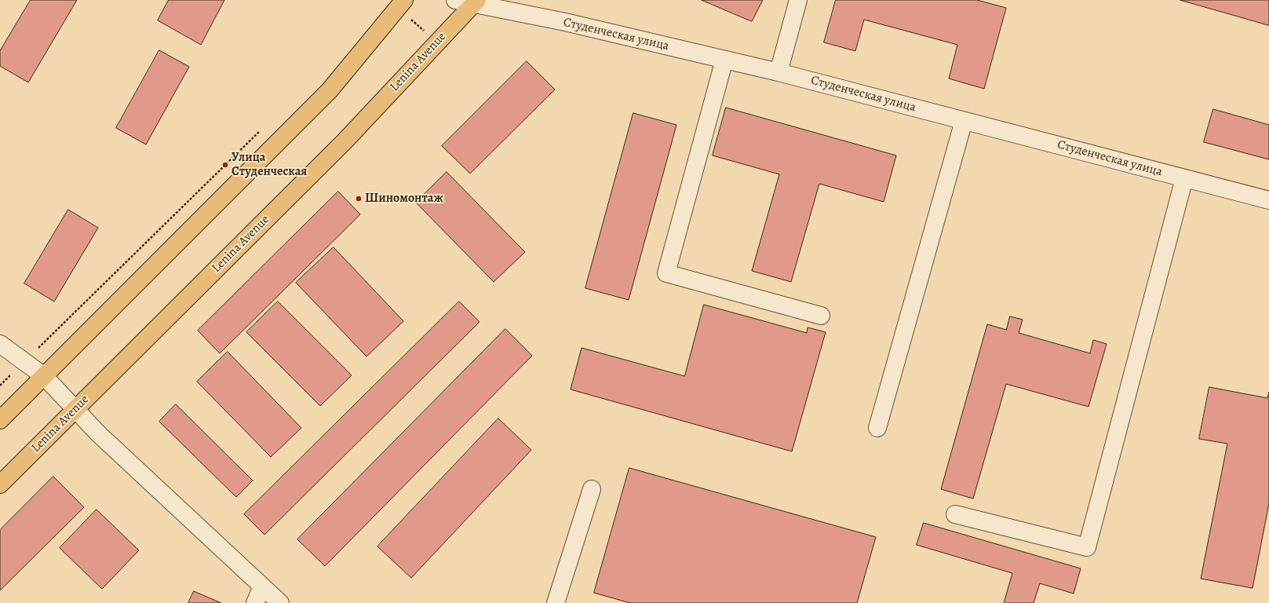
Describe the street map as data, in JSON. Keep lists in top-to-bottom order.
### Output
{
  "streets": {
    "main road": ["Lenina Avenue"],
    "street": ["Студенческая улица"]
  },
  "crossings": [
    ["Студенческая улица", "Lenina Avenue"]
  ],
  "places": ["Улица Студенческая", "Шиномонтаж"]
}
